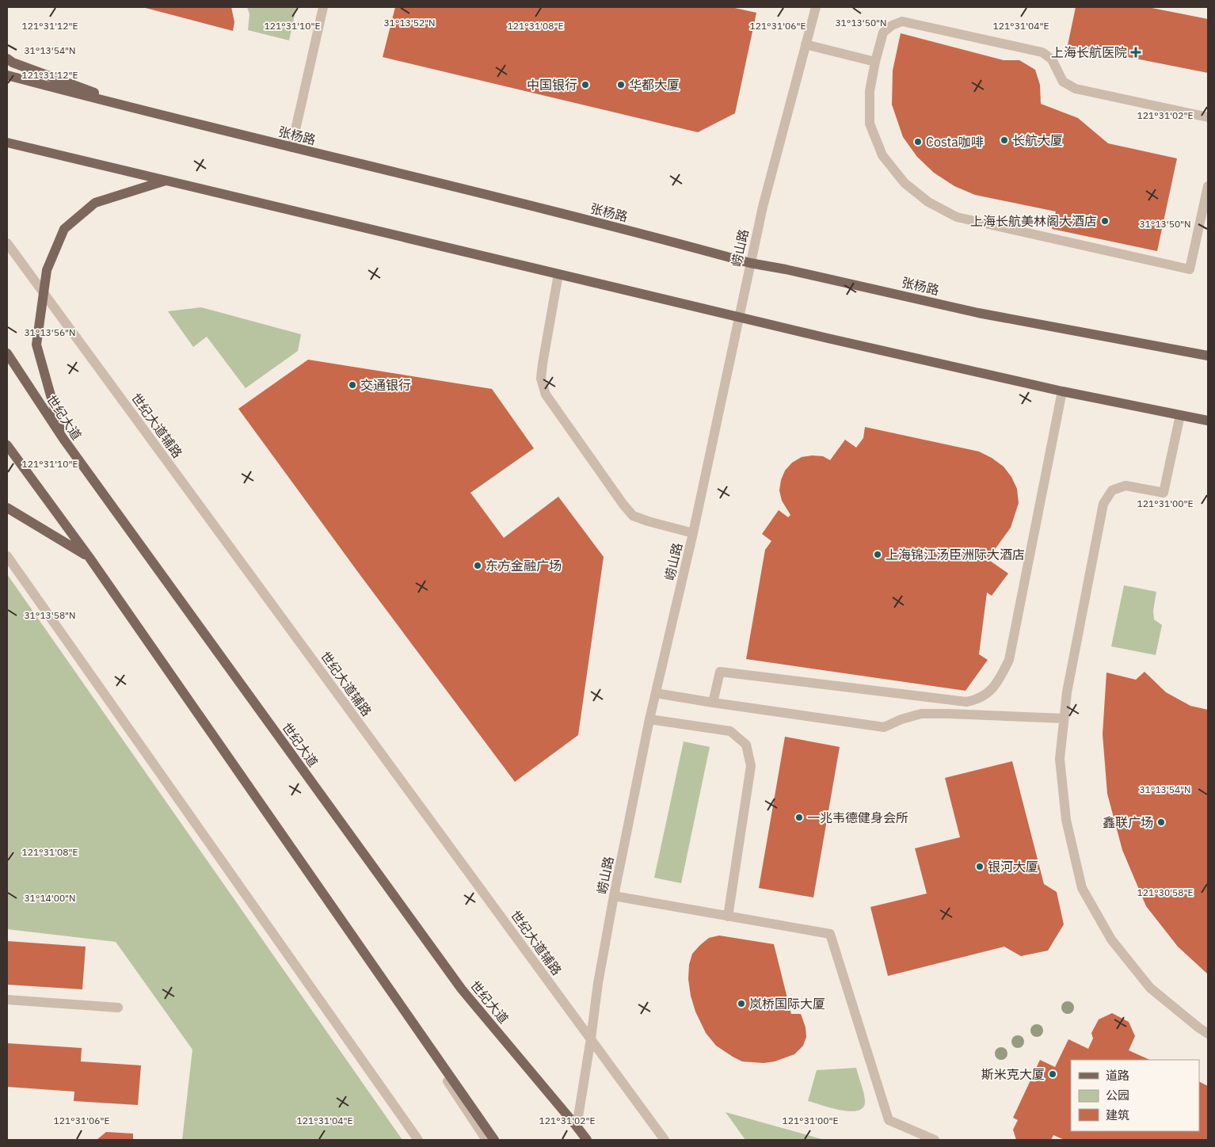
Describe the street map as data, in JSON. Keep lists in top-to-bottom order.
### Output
{
  "streets": {
    "main road": ["张杨路", "世纪大道"],
    "street": ["崂山路", "世纪大道辅路"]
  },
  "crossings": [
    ["张杨路", "崂山路"],
    ["崂山路", "世纪大道"],
    ["崂山路", "世纪大道辅路"]
  ],
  "places": {
    "health": ["上海长航医院"],
    "other": [
      "中国银行",
      "华都大厦",
      "长航大厦",
      "Costa咖啡",
      "上海长航美林阁大酒店",
      "交通银行",
      "上海锦江汤臣洲际大酒店",
      "东方金融广场",
      "一兆韦德健身会所",
      "鑫联广场",
      "银河大厦",
      "岚桥国际大厦",
      "斯米克大厦"
    ]
  },
  "legend": ["道路", "公园", "建筑"],
  "coordinates": [
    "31°13'52\"N",
    "31°13'50\"N",
    "121°31'12\"E",
    "121°31'10\"E",
    "121°31'08\"E",
    "121°31'06\"E",
    "121°31'04\"E",
    "31°13'54\"N",
    "121°31'02\"E",
    "31°13'56\"N",
    "121°31'00\"E",
    "31°13'58\"N",
    "121°30'58\"E",
    "31°14'00\"N"
  ]
}
